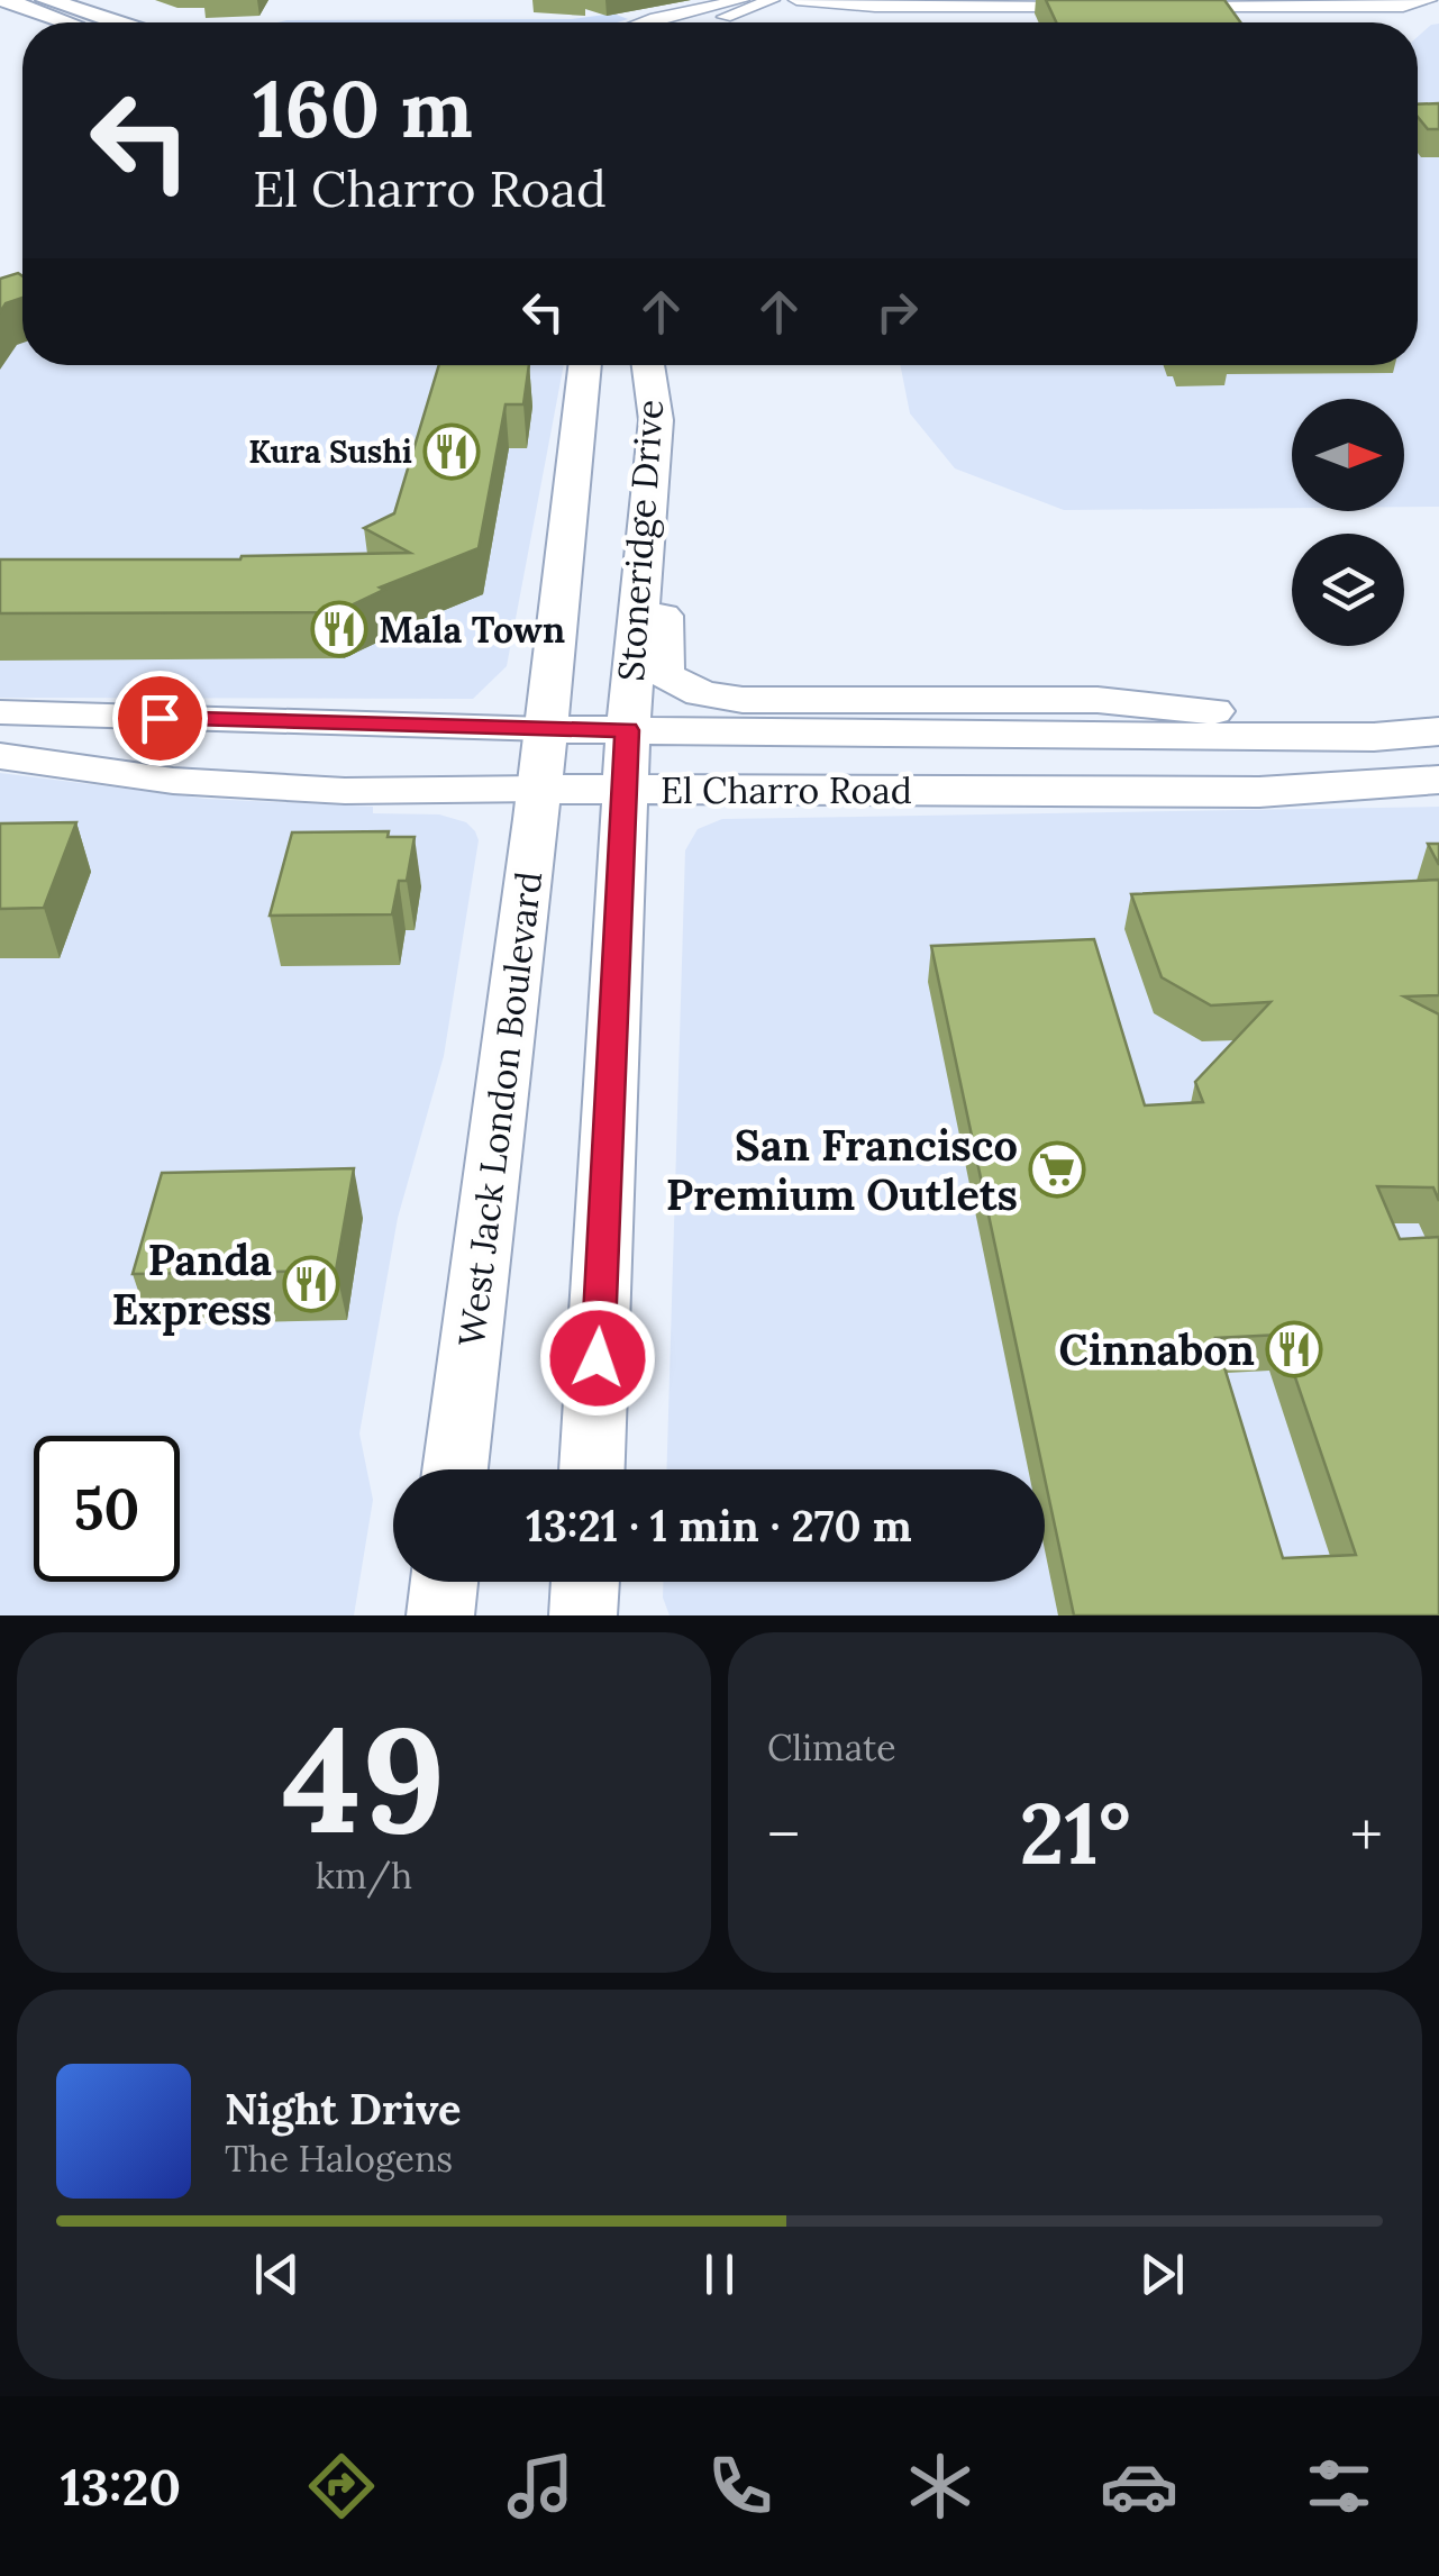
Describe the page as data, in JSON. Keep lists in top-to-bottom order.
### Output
{
  "streets": {
    "main road": ["Stoneridge Drive", "El Charro Road", "West Jack London Boulevard"]
  },
  "crossings": [
    ["Stoneridge Drive", "El Charro Road"],
    ["Stoneridge Drive", "West Jack London Boulevard"],
    ["El Charro Road", "West Jack London Boulevard"]
  ],
  "places": {
    "restaurant": [
      "Kura Sushi",
      "Mala Town",
      "Panda Express",
      "Cinnabon"
    ],
    "supermarket": ["San Francisco Premium Outlets"]
  },
  "north": "right",
  "page": {
    "turn": ["160 m", "El Charro Road"],
    "limit": "50",
    "trip": "13:21 · 1 min · 270 m",
    "tile": [
      ["49", "km/h"],
      "Climate"
    ],
    "heat": ["−", "21°", "+"],
    "song": ["Night Drive", "The Halogens"],
    "tabs": "13:20"
  }
}
